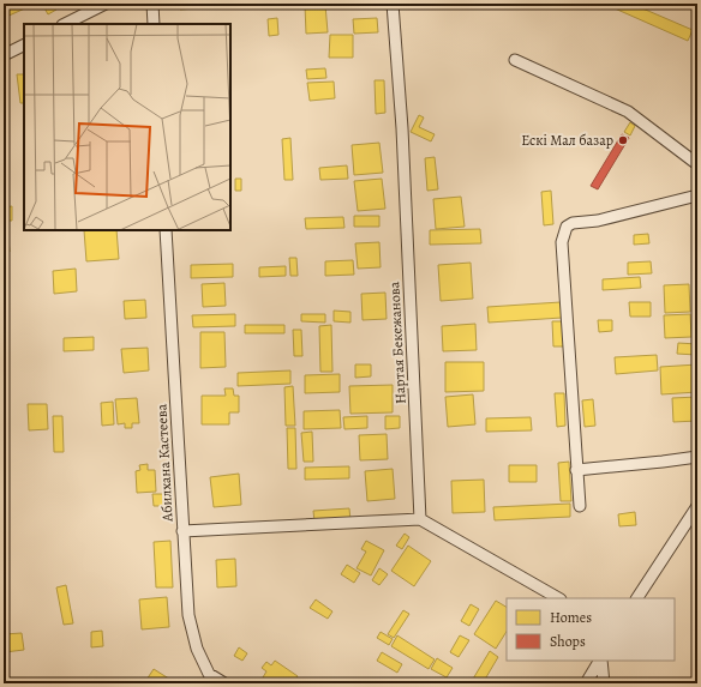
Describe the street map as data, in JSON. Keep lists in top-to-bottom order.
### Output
{
  "streets": {
    "street": ["Нартая Бекежанова", "Абилхана Кастеева"]
  },
  "places": ["Ескі Мал базар"],
  "legend": ["Homes", "Shops"]
}
